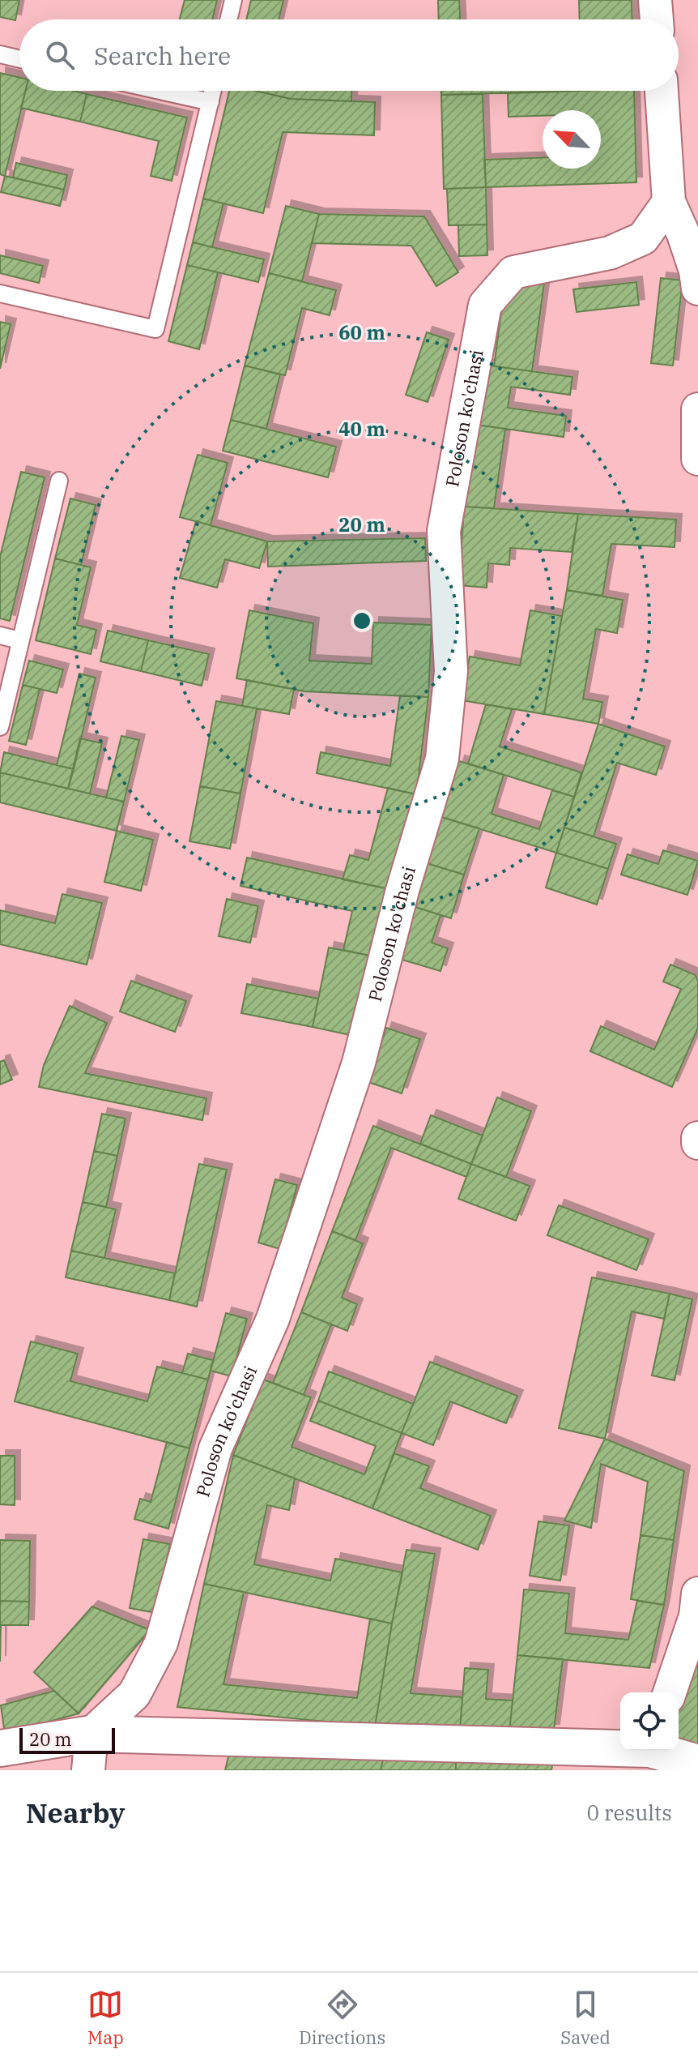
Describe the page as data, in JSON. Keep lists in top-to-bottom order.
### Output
{
  "streets": {
    "street": ["Poloson ko'chasi"]
  },
  "scale_bar": "20 m",
  "north": "top left",
  "page": {
    "search": "Search here",
    "scale": "20 m",
    "heading": ["Nearby", "0 results"],
    "nav": ["Map", "Directions", "Saved"]
  },
  "rings": ["60 m", "40 m", "20 m"]
}
